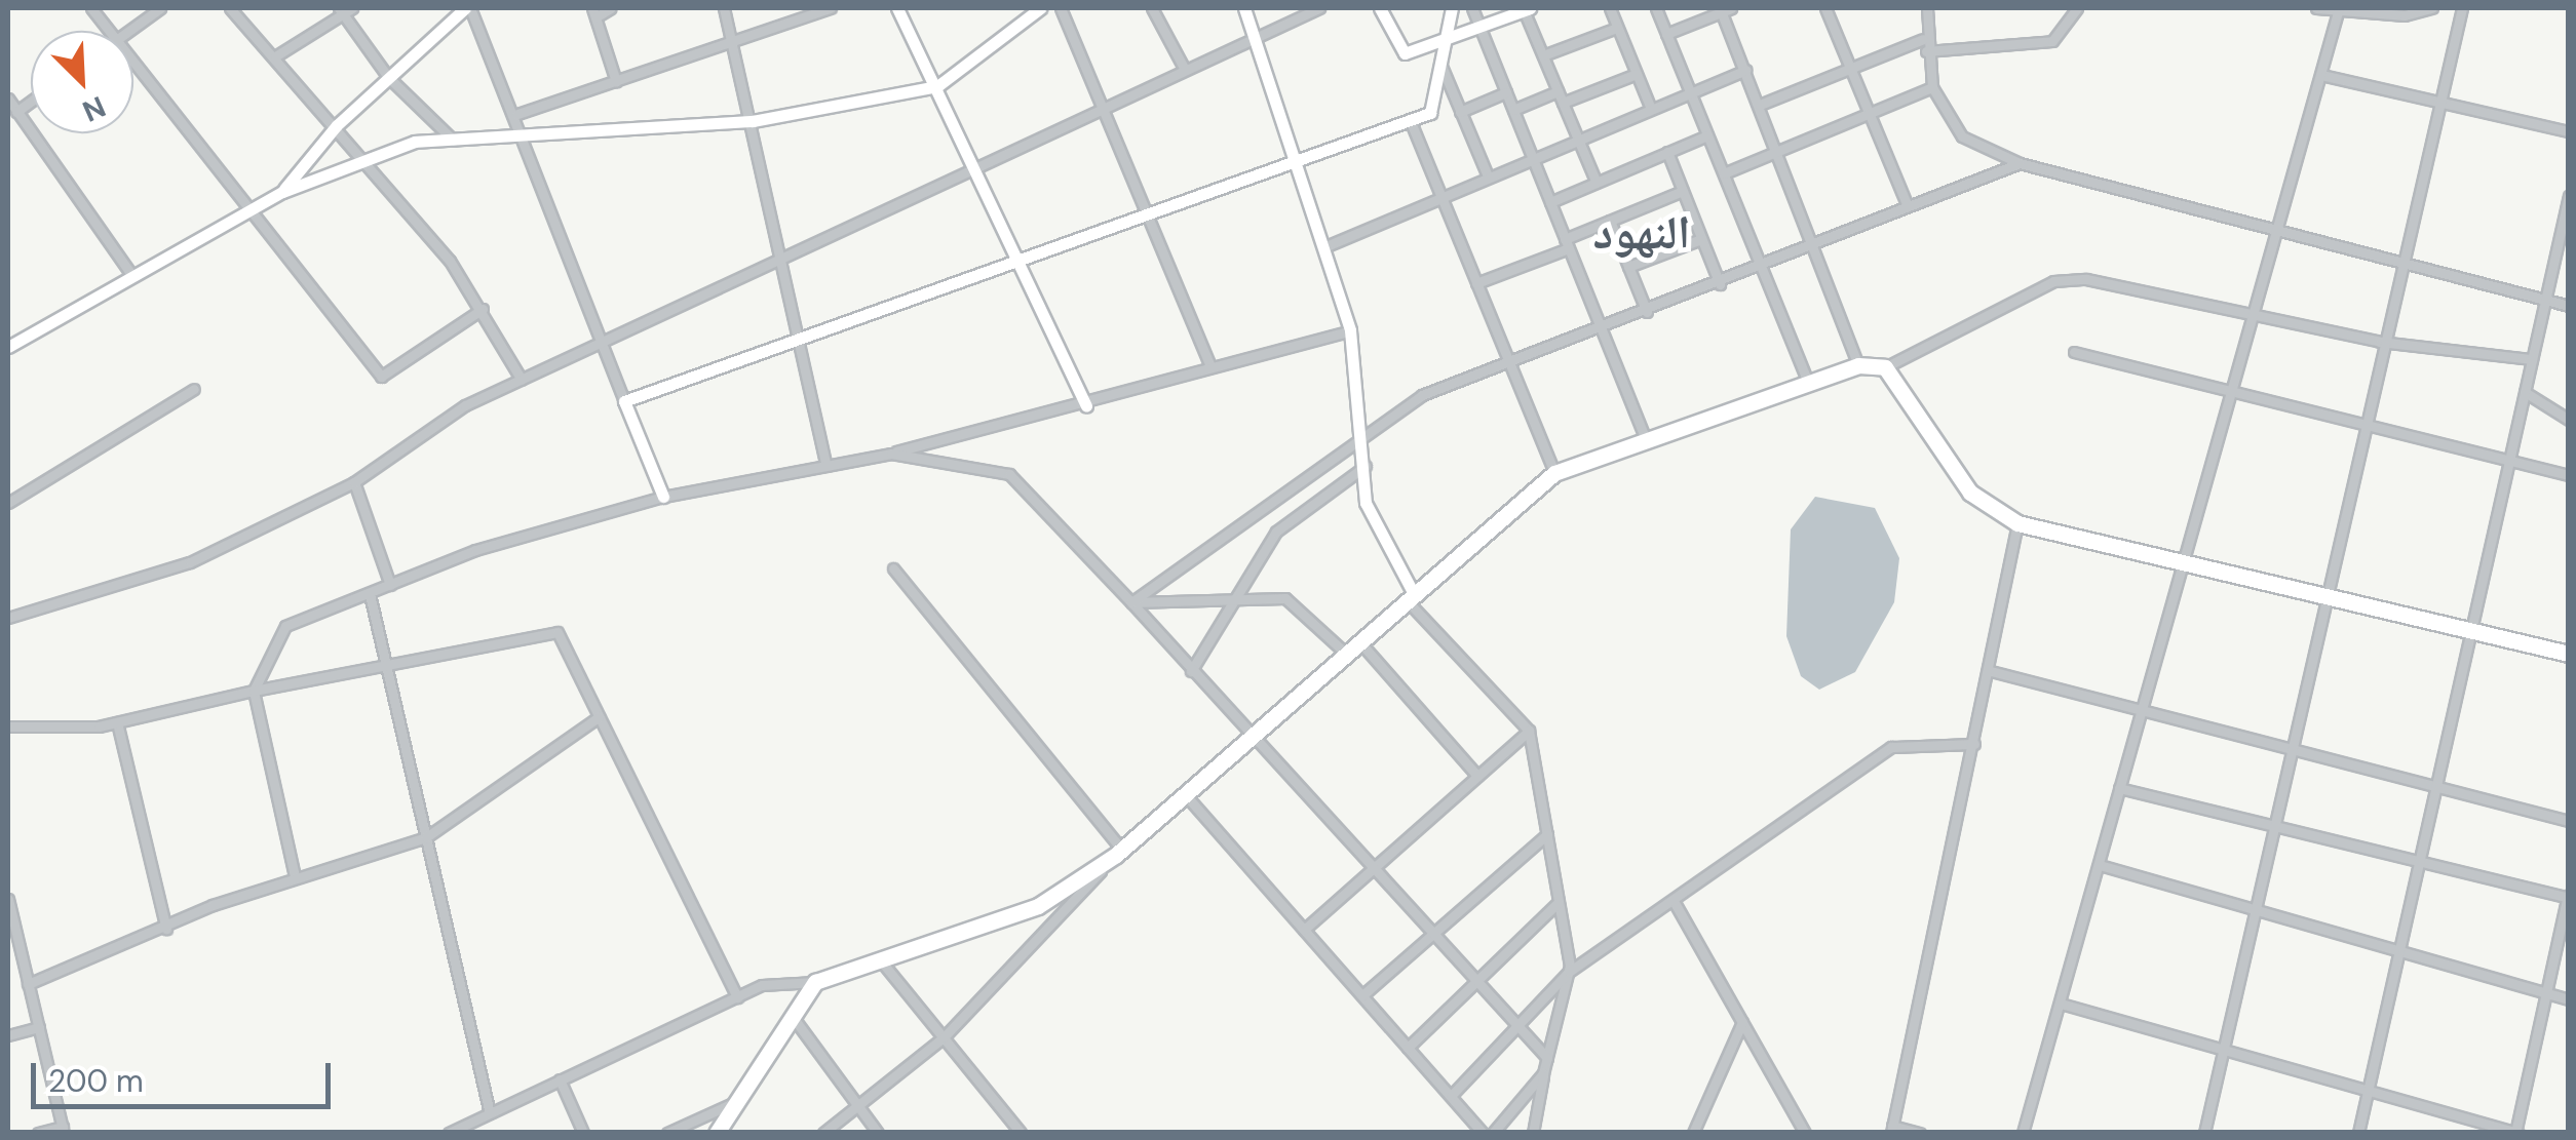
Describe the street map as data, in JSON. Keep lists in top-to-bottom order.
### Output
{
  "districts": ["النهود"],
  "scale_bar": "200 m",
  "north": "bottom right"
}
